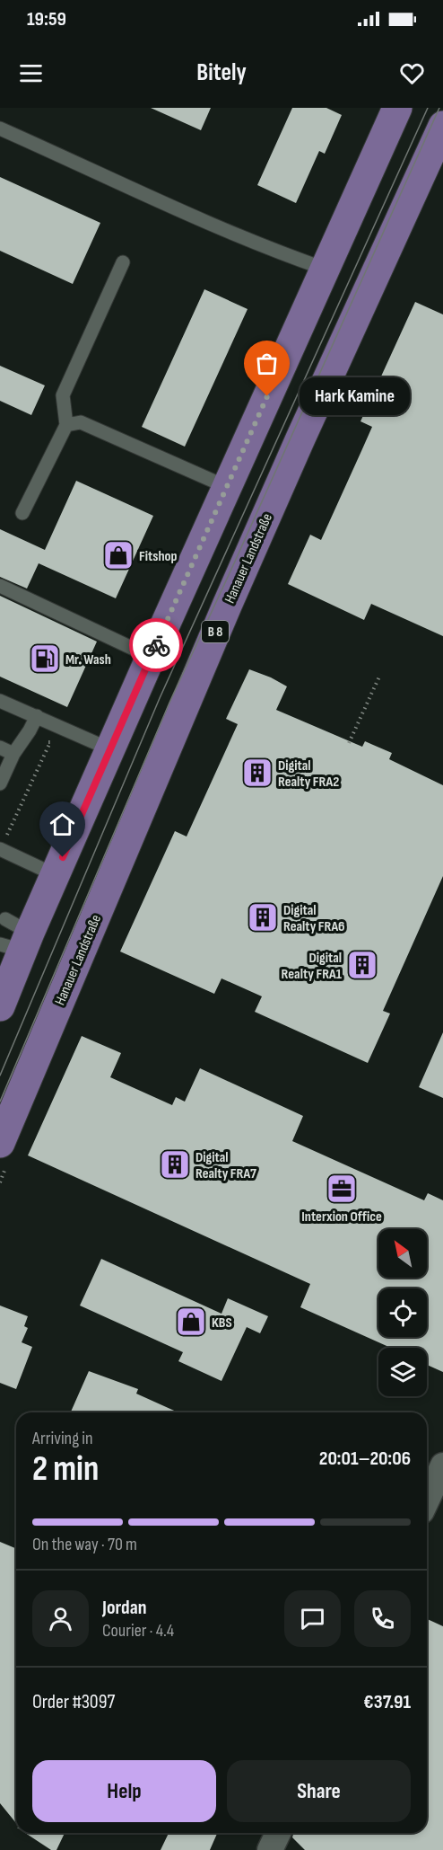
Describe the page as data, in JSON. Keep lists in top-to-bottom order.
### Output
{
  "streets": {
    "main road": ["Hanauer Landstraße", "B 8"]
  },
  "places": {
    "other": ["Hark Kamine"],
    "shop": ["Fitshop", "KBS"],
    "fuel station": ["Mr. Wash"],
    "building": [
      "Digital Realty FRA2",
      "Digital Realty FRA6",
      "Digital Realty FRA1",
      "Digital Realty FRA7"
    ],
    "office": ["Interxion Office"]
  },
  "north": "top left",
  "page": {
    "status": "19:59",
    "header": "Bitely",
    "bubble": "Hark Kamine",
    "heading": ["2 min", "Arriving in", "20:01–20:06"],
    "panel": [
      "Jordan",
      "Courier · 4.4",
      "Order #3097",
      "€37.91"
    ],
    "bar": "On the way · 70 m",
    "buttons": ["Help", "Share"]
  }
}
